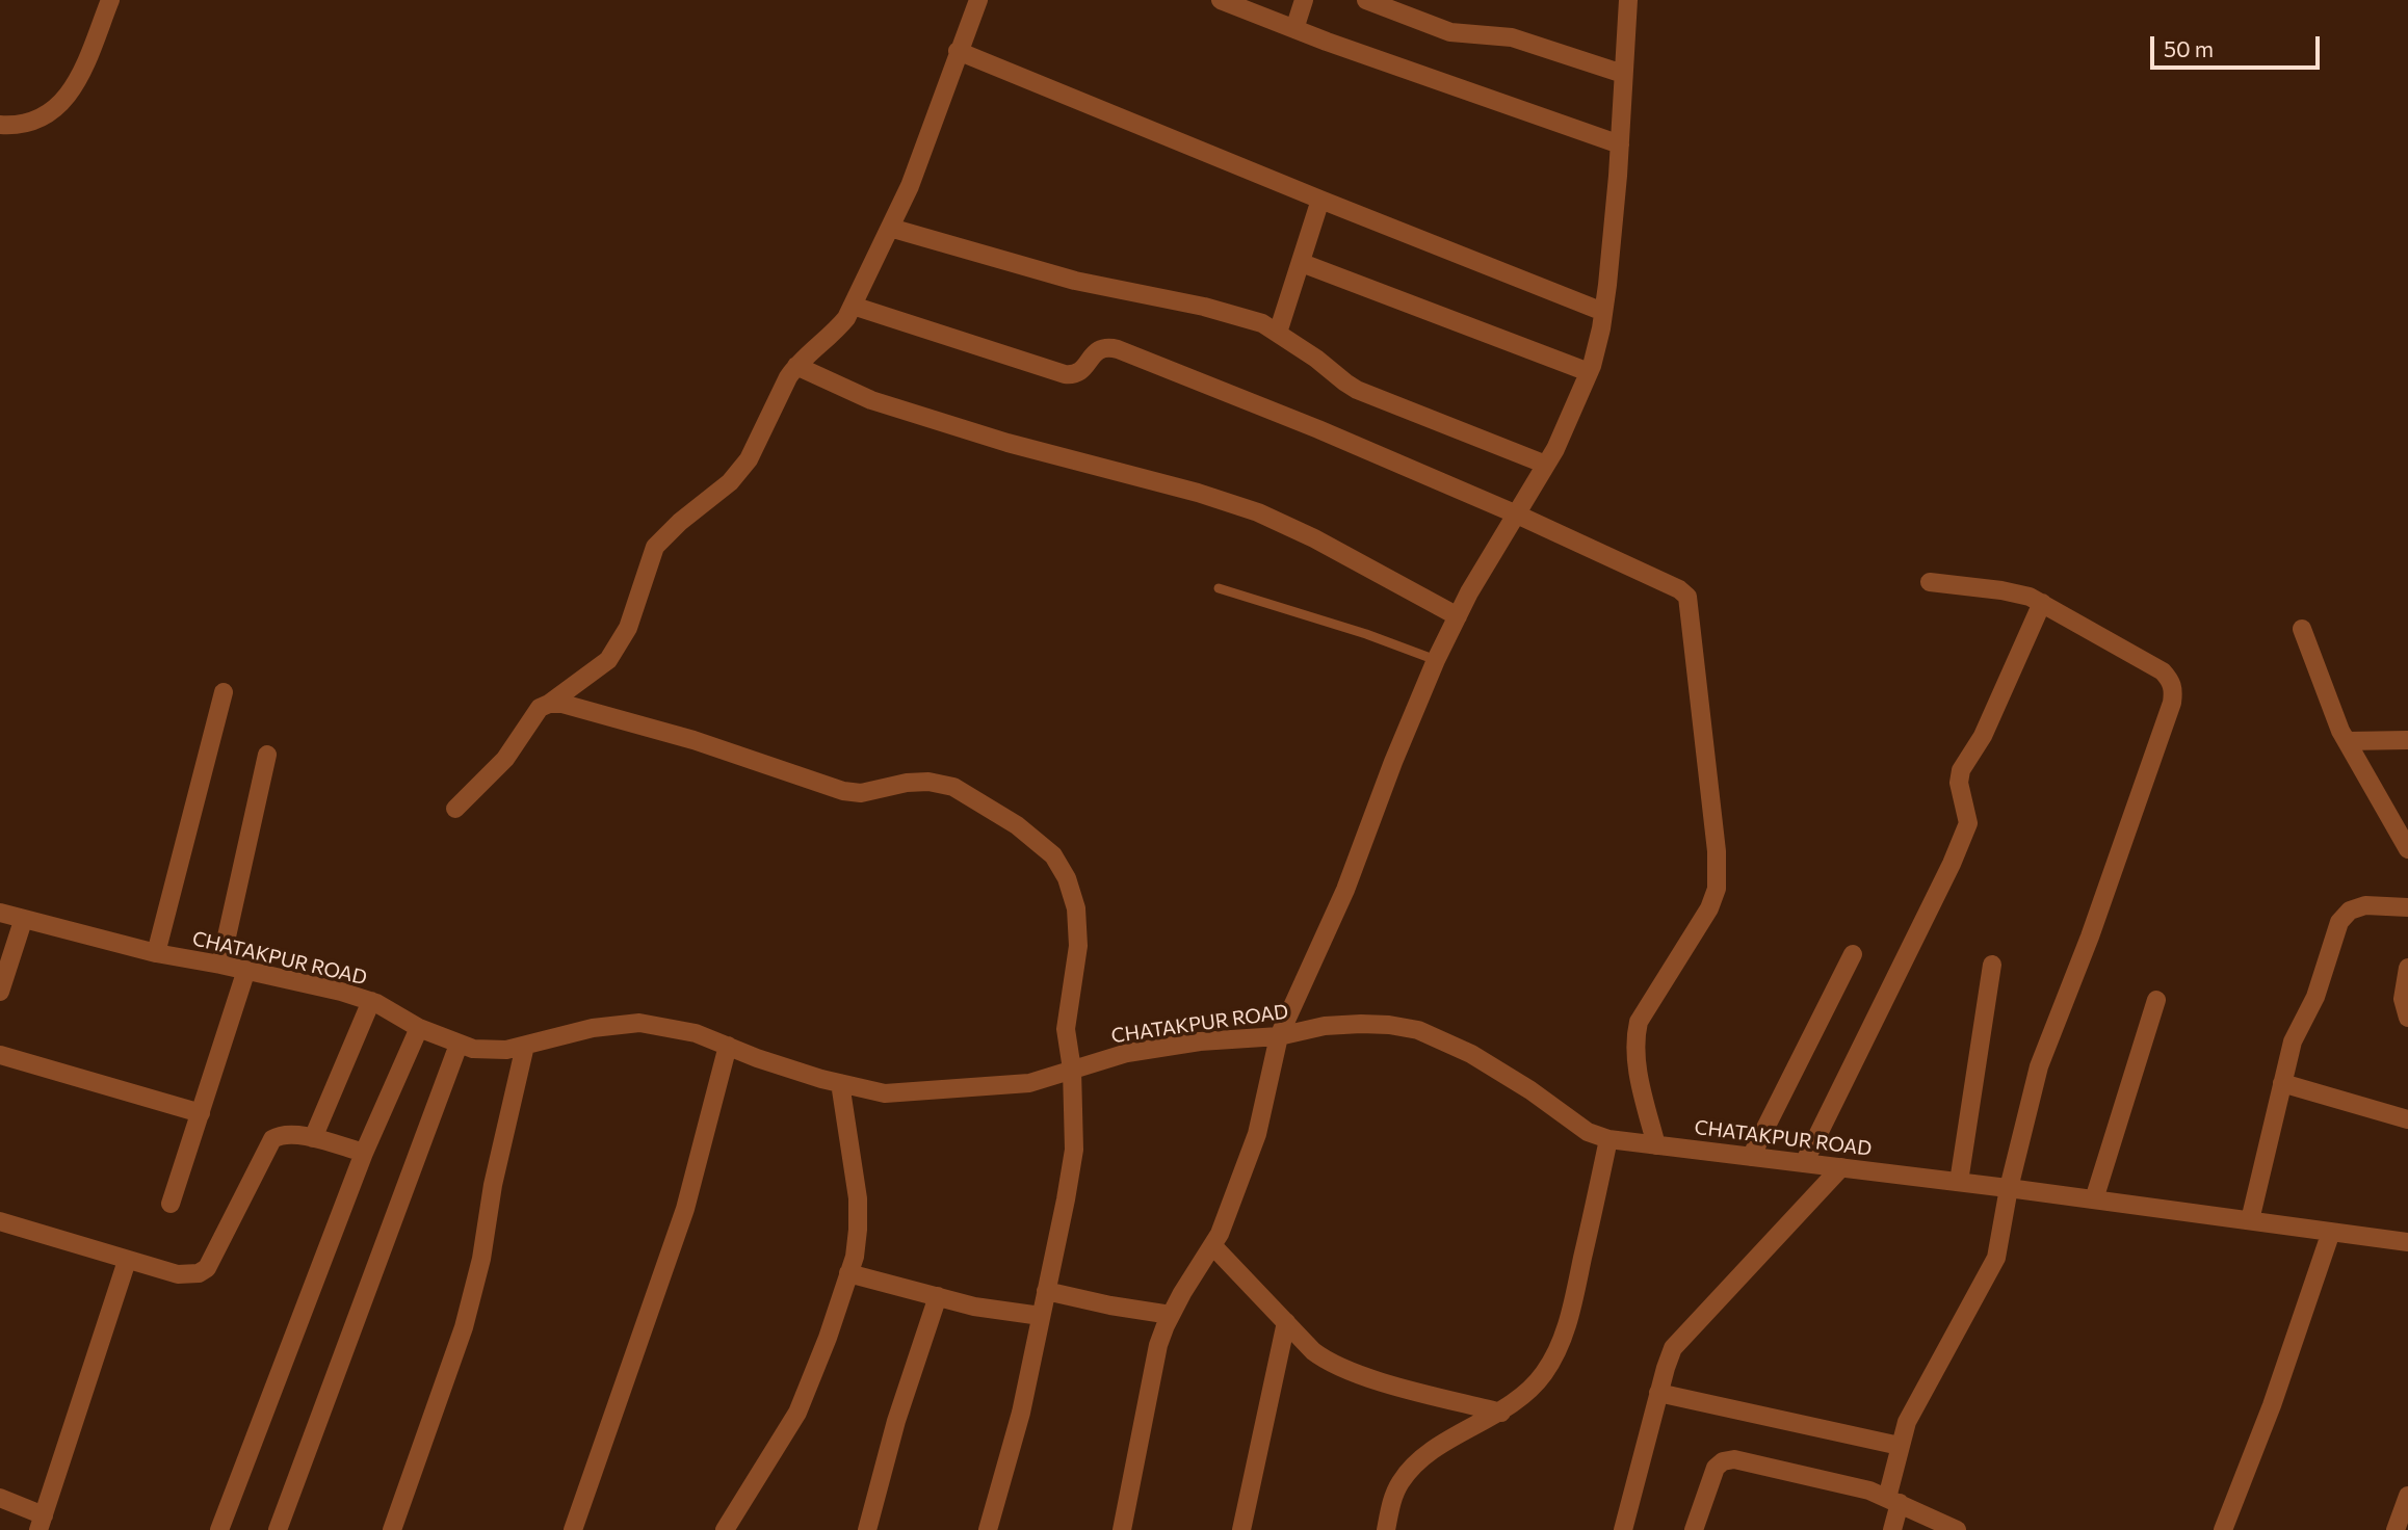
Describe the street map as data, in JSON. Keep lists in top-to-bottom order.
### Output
{
  "streets": {
    "street": ["CHATAKPUR ROAD"]
  },
  "scale_bar": "50 m"
}
